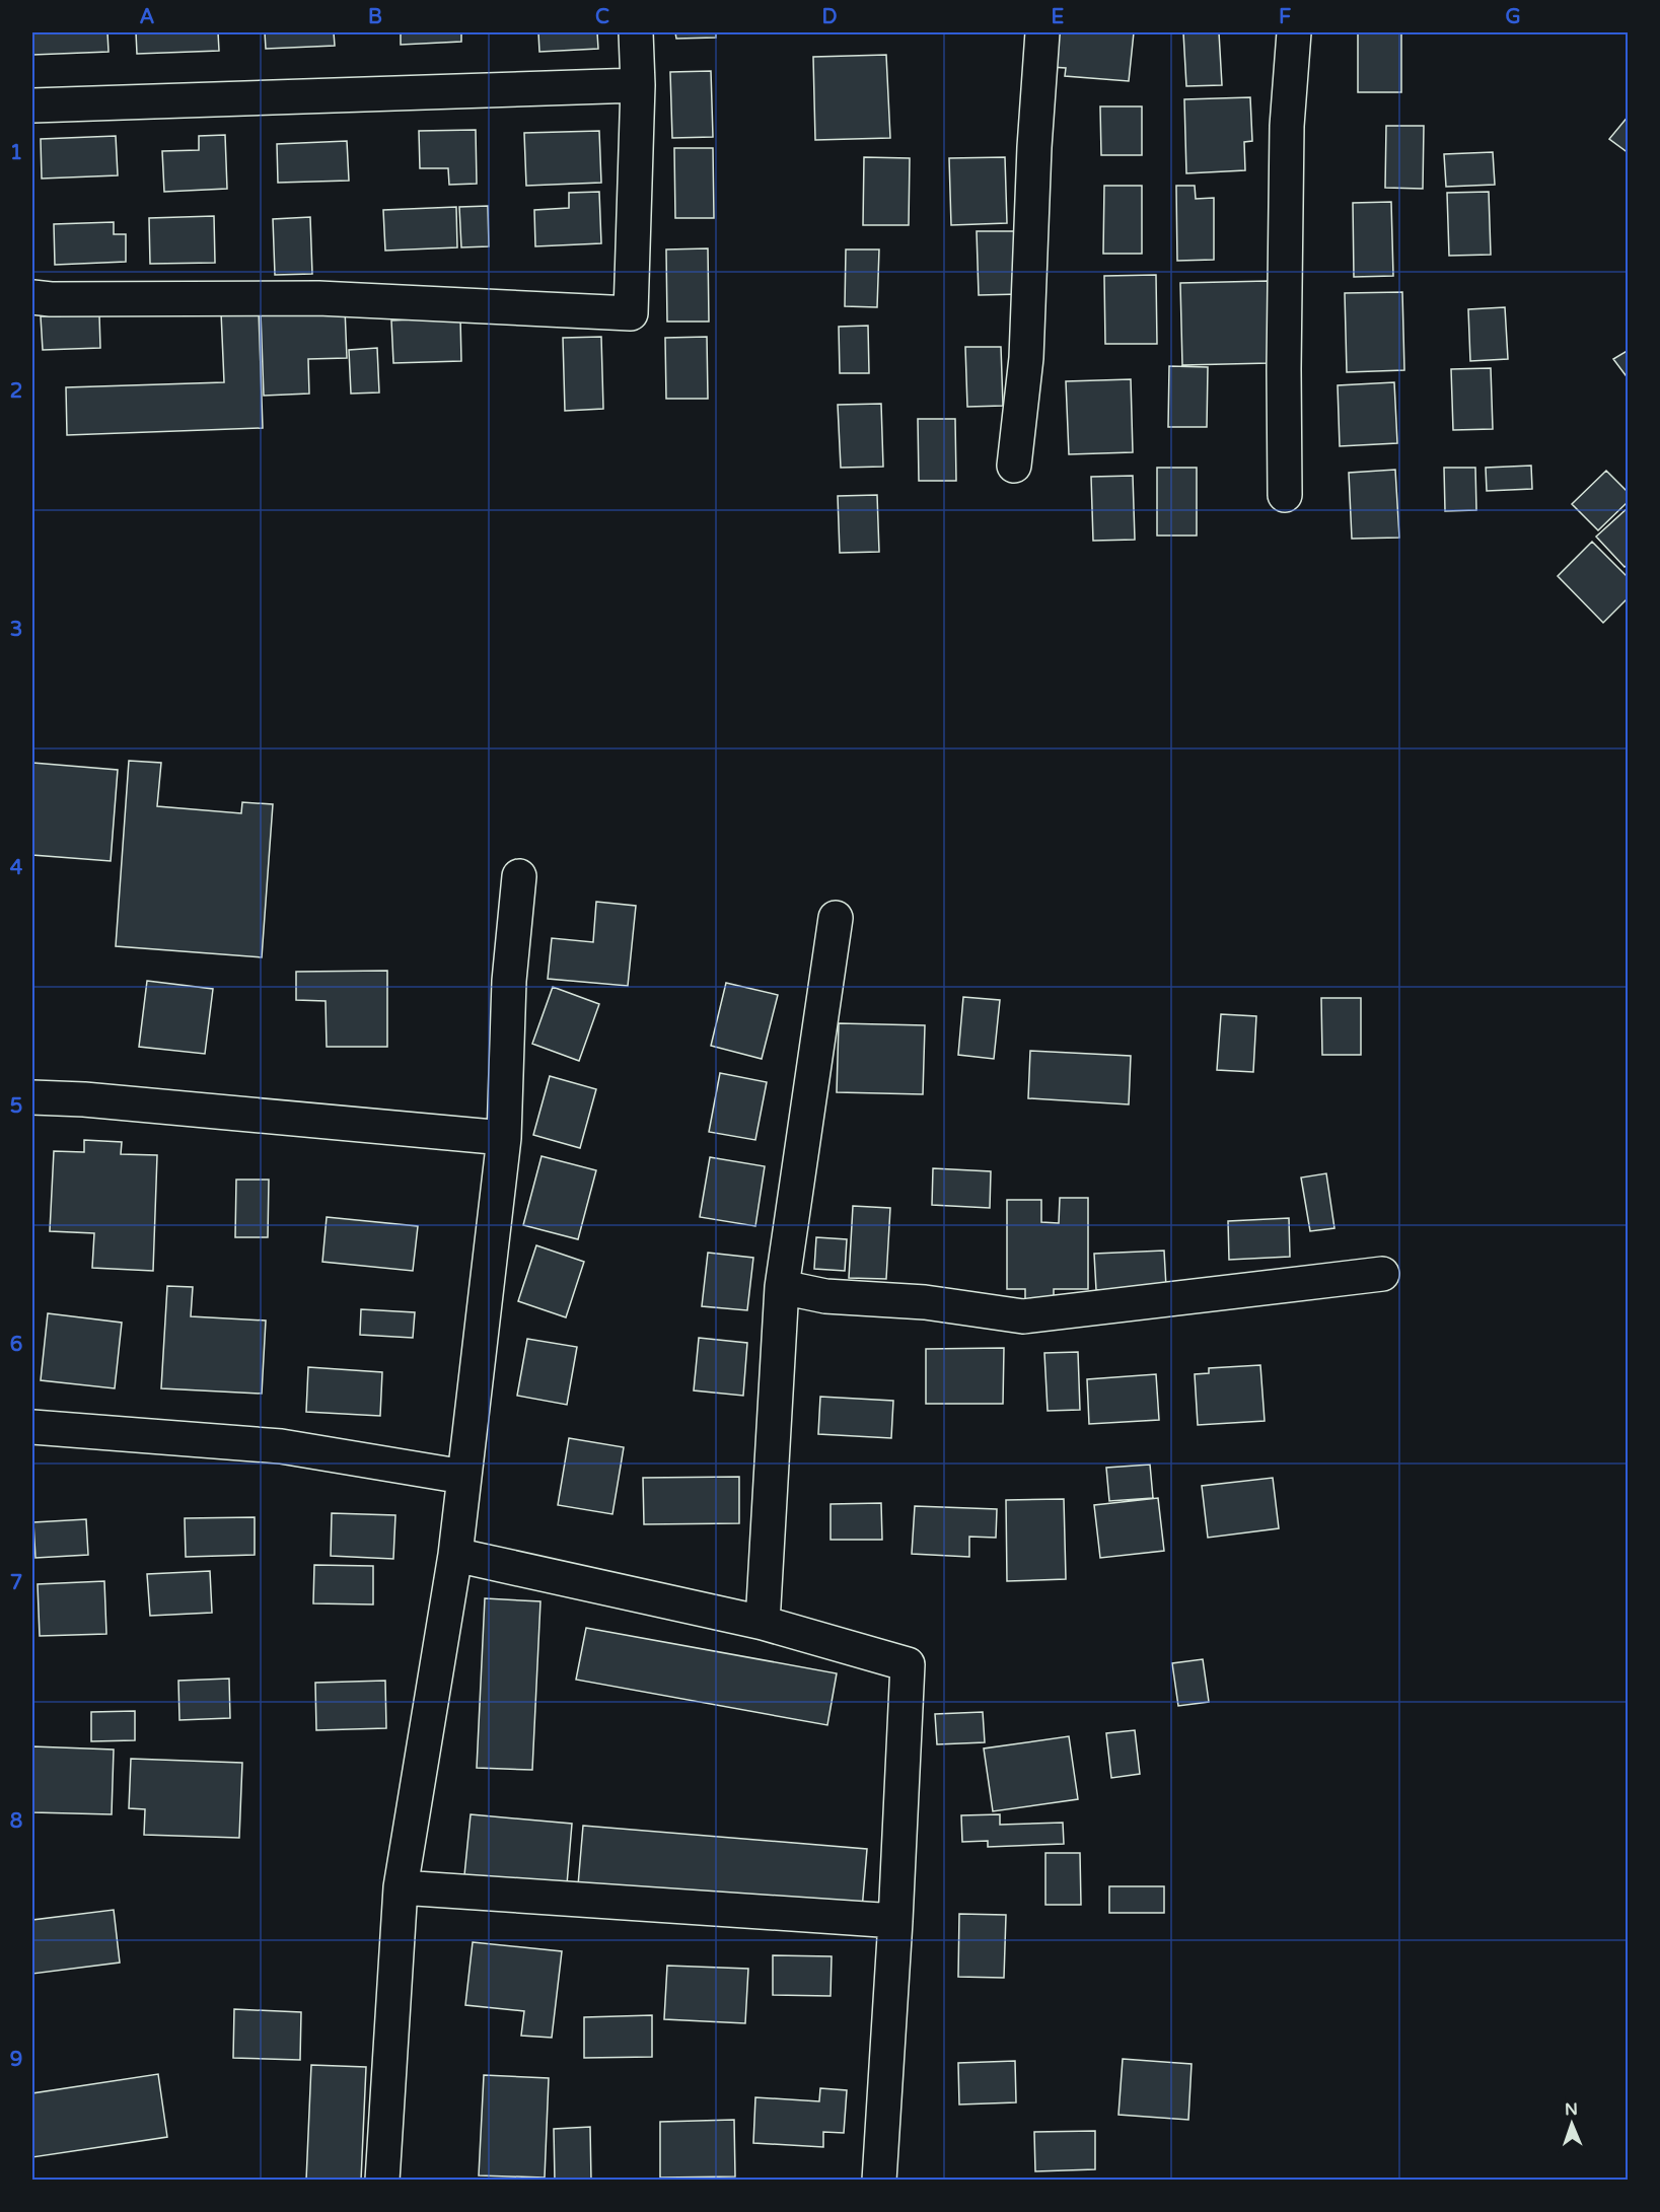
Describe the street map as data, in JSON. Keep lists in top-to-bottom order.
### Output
{
  "north": "top",
  "grid": {
    "columns": [
      "A",
      "B",
      "C",
      "D",
      "E",
      "F",
      "G"
    ],
    "rows": [
      "1",
      "2",
      "3",
      "4",
      "5",
      "6",
      "7",
      "8",
      "9"
    ]
  }
}
